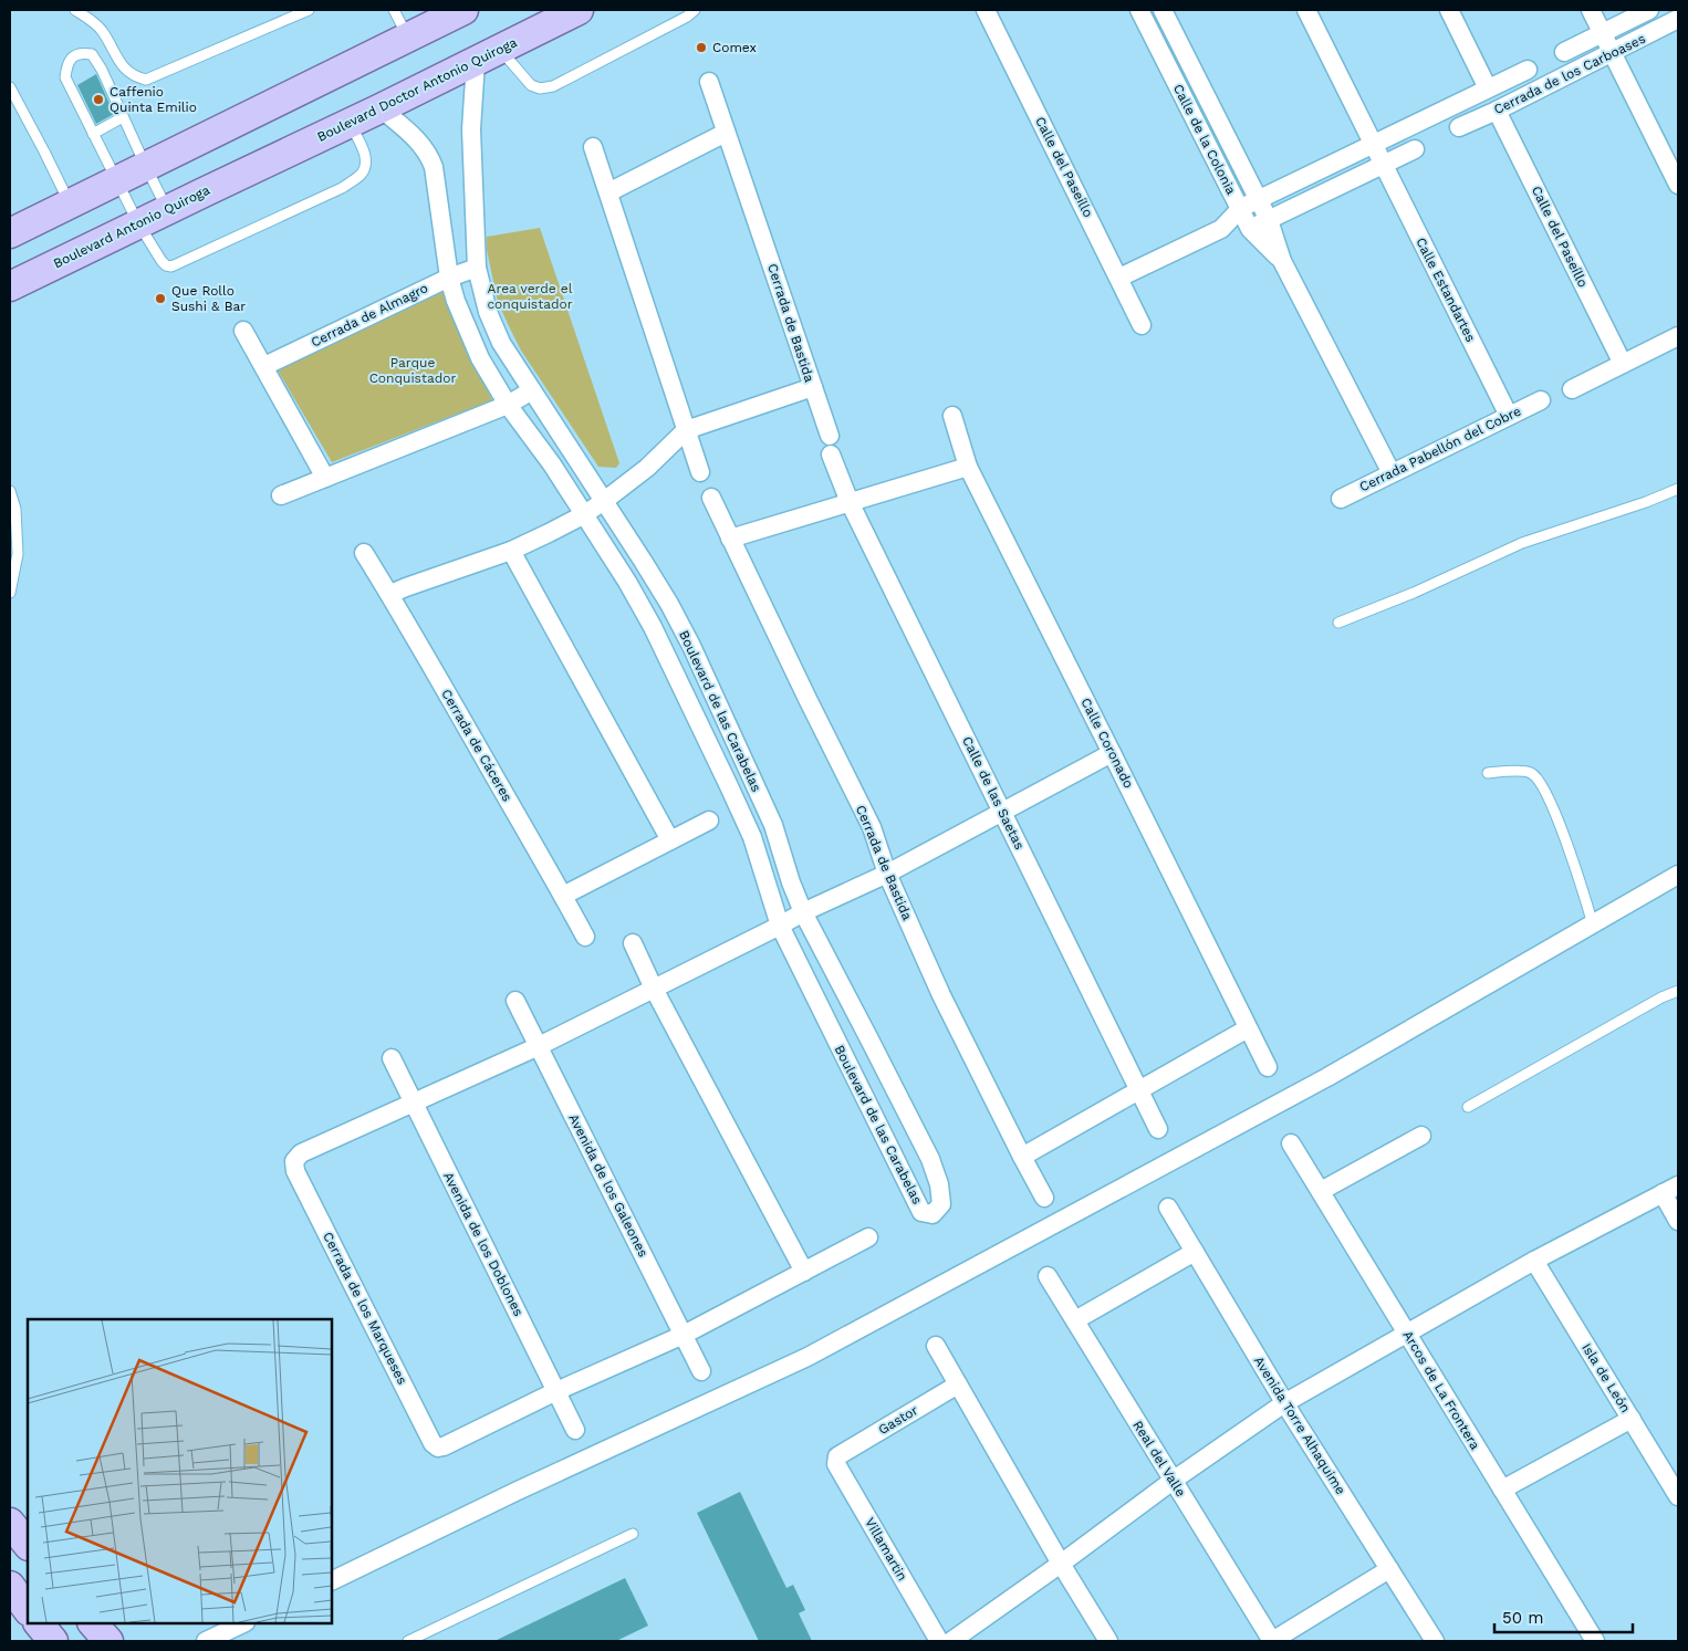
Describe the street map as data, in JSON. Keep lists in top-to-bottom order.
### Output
{
  "streets": {
    "main road": ["Boulevard Doctor Antonio Quiroga", "Boulevard Antonio Quiroga"],
    "street": [
      "Cerrada de los Carboases",
      "Calle de la Colonia",
      "Calle del Paseíllo",
      "Calle Estandartes",
      "Cerrada de Almagro",
      "Cerrada de Bastida",
      "Cerrada Pabellón del Cobre",
      "Boulevard de las Carabelas",
      "Calle Coronado",
      "Cerrada de Cáceres",
      "Calle de las Saetas",
      "Avenida de los Galeones",
      "Avenida de los Doblones",
      "Cerrada de los Marqueses",
      "Isla de León",
      "Arcos de La Frontera",
      "Gastor",
      "Avenida Torre Alhaquime",
      "Real del Valle",
      "Villamartin"
    ]
  },
  "crossings": [
    ["Cerrada de los Carboases", "Calle del Paseíllo"],
    ["Boulevard Doctor Antonio Quiroga", "Boulevard Antonio Quiroga"],
    ["Boulevard Doctor Antonio Quiroga", "Boulevard de las Carabelas"],
    ["Calle de la Colonia", "Cerrada Pabellón del Cobre"],
    ["Calle Estandartes", "Cerrada Pabellón del Cobre"],
    ["Cerrada de Almagro", "Boulevard de las Carabelas"],
    ["Cerrada de Bastida", "Boulevard de las Carabelas"],
    ["Cerrada de Bastida", "Cerrada de los Marqueses"],
    ["Boulevard de las Carabelas", "Cerrada de los Marqueses"],
    ["Calle Coronado", "Cerrada de los Marqueses"],
    ["Calle de las Saetas", "Cerrada de los Marqueses"],
    ["Avenida de los Galeones", "Cerrada de los Marqueses"],
    ["Avenida de los Doblones", "Cerrada de los Marqueses"],
    ["Gastor", "Villamartin"]
  ],
  "parks": ["Area verde el conquistador", "Parque Conquistador"],
  "places": ["Comex", "Caffenio Quinta Emilio", "Que Rollo Sushi & Bar"],
  "scale_bar": "50 m"
}
